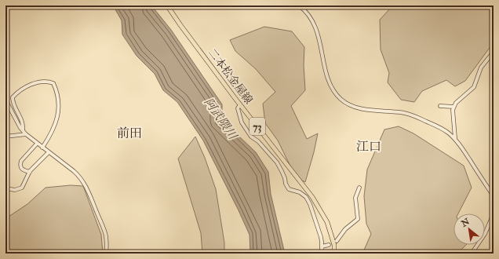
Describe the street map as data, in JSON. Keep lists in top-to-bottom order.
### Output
{
  "streets": {
    "main road": ["二本松金屋線", "73"]
  },
  "districts": ["前田", "江口"],
  "water": ["阿武隈川"],
  "north": "top left"
}
